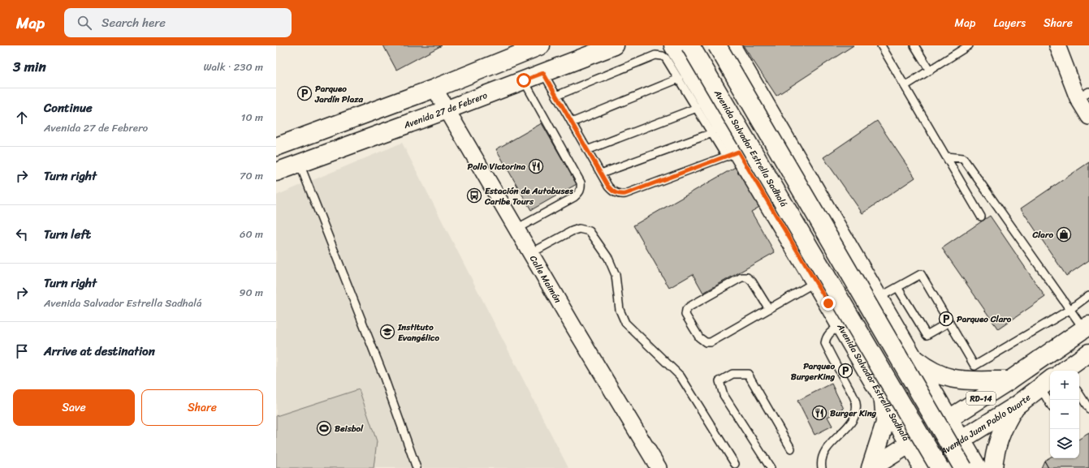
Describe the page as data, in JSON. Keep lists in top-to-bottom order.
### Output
{
  "streets": {
    "main road": [
      "Avenida 27 de Febrero",
      "Avenida Salvador Estrella Sadhalá",
      "RD-14",
      "Avenida Juan Pablo Duarte"
    ],
    "street": ["Calle Maimón"]
  },
  "crossings": [
    ["Avenida 27 de Febrero", "Calle Maimón"],
    ["Avenida Salvador Estrella Sadhalá", "RD-14"],
    ["Avenida Salvador Estrella Sadhalá", "Avenida Juan Pablo Duarte"]
  ],
  "places": {
    "parking": ["Parqueo Jardín Plaza", "Parqueo Claro", "Parqueo BurgerKing"],
    "restaurant": ["Pollo Victorina", "Burger King"],
    "bus stop": ["Estación de Autobuses Caribe Tours"],
    "shop": ["Claro"],
    "school or university": ["Instituto Evangélico"],
    "sports": ["Beisbol"]
  },
  "page": {
    "header": "Map",
    "search": "Search here",
    "nav": ["Map", "Layers", "Share"],
    "heading": ["3 min", "Walk · 230 m"],
    "list": [
      ["Continue", "Avenida 27 de Febrero", "10 m"],
      ["Turn right", "70 m"],
      ["Turn left", "60 m"],
      ["Turn right", "Avenida Salvador Estrella Sadhalá", "90 m"],
      "Arrive at destination"
    ],
    "map_buttons": ["+", "−"],
    "buttons": ["Save", "Share"]
  }
}
